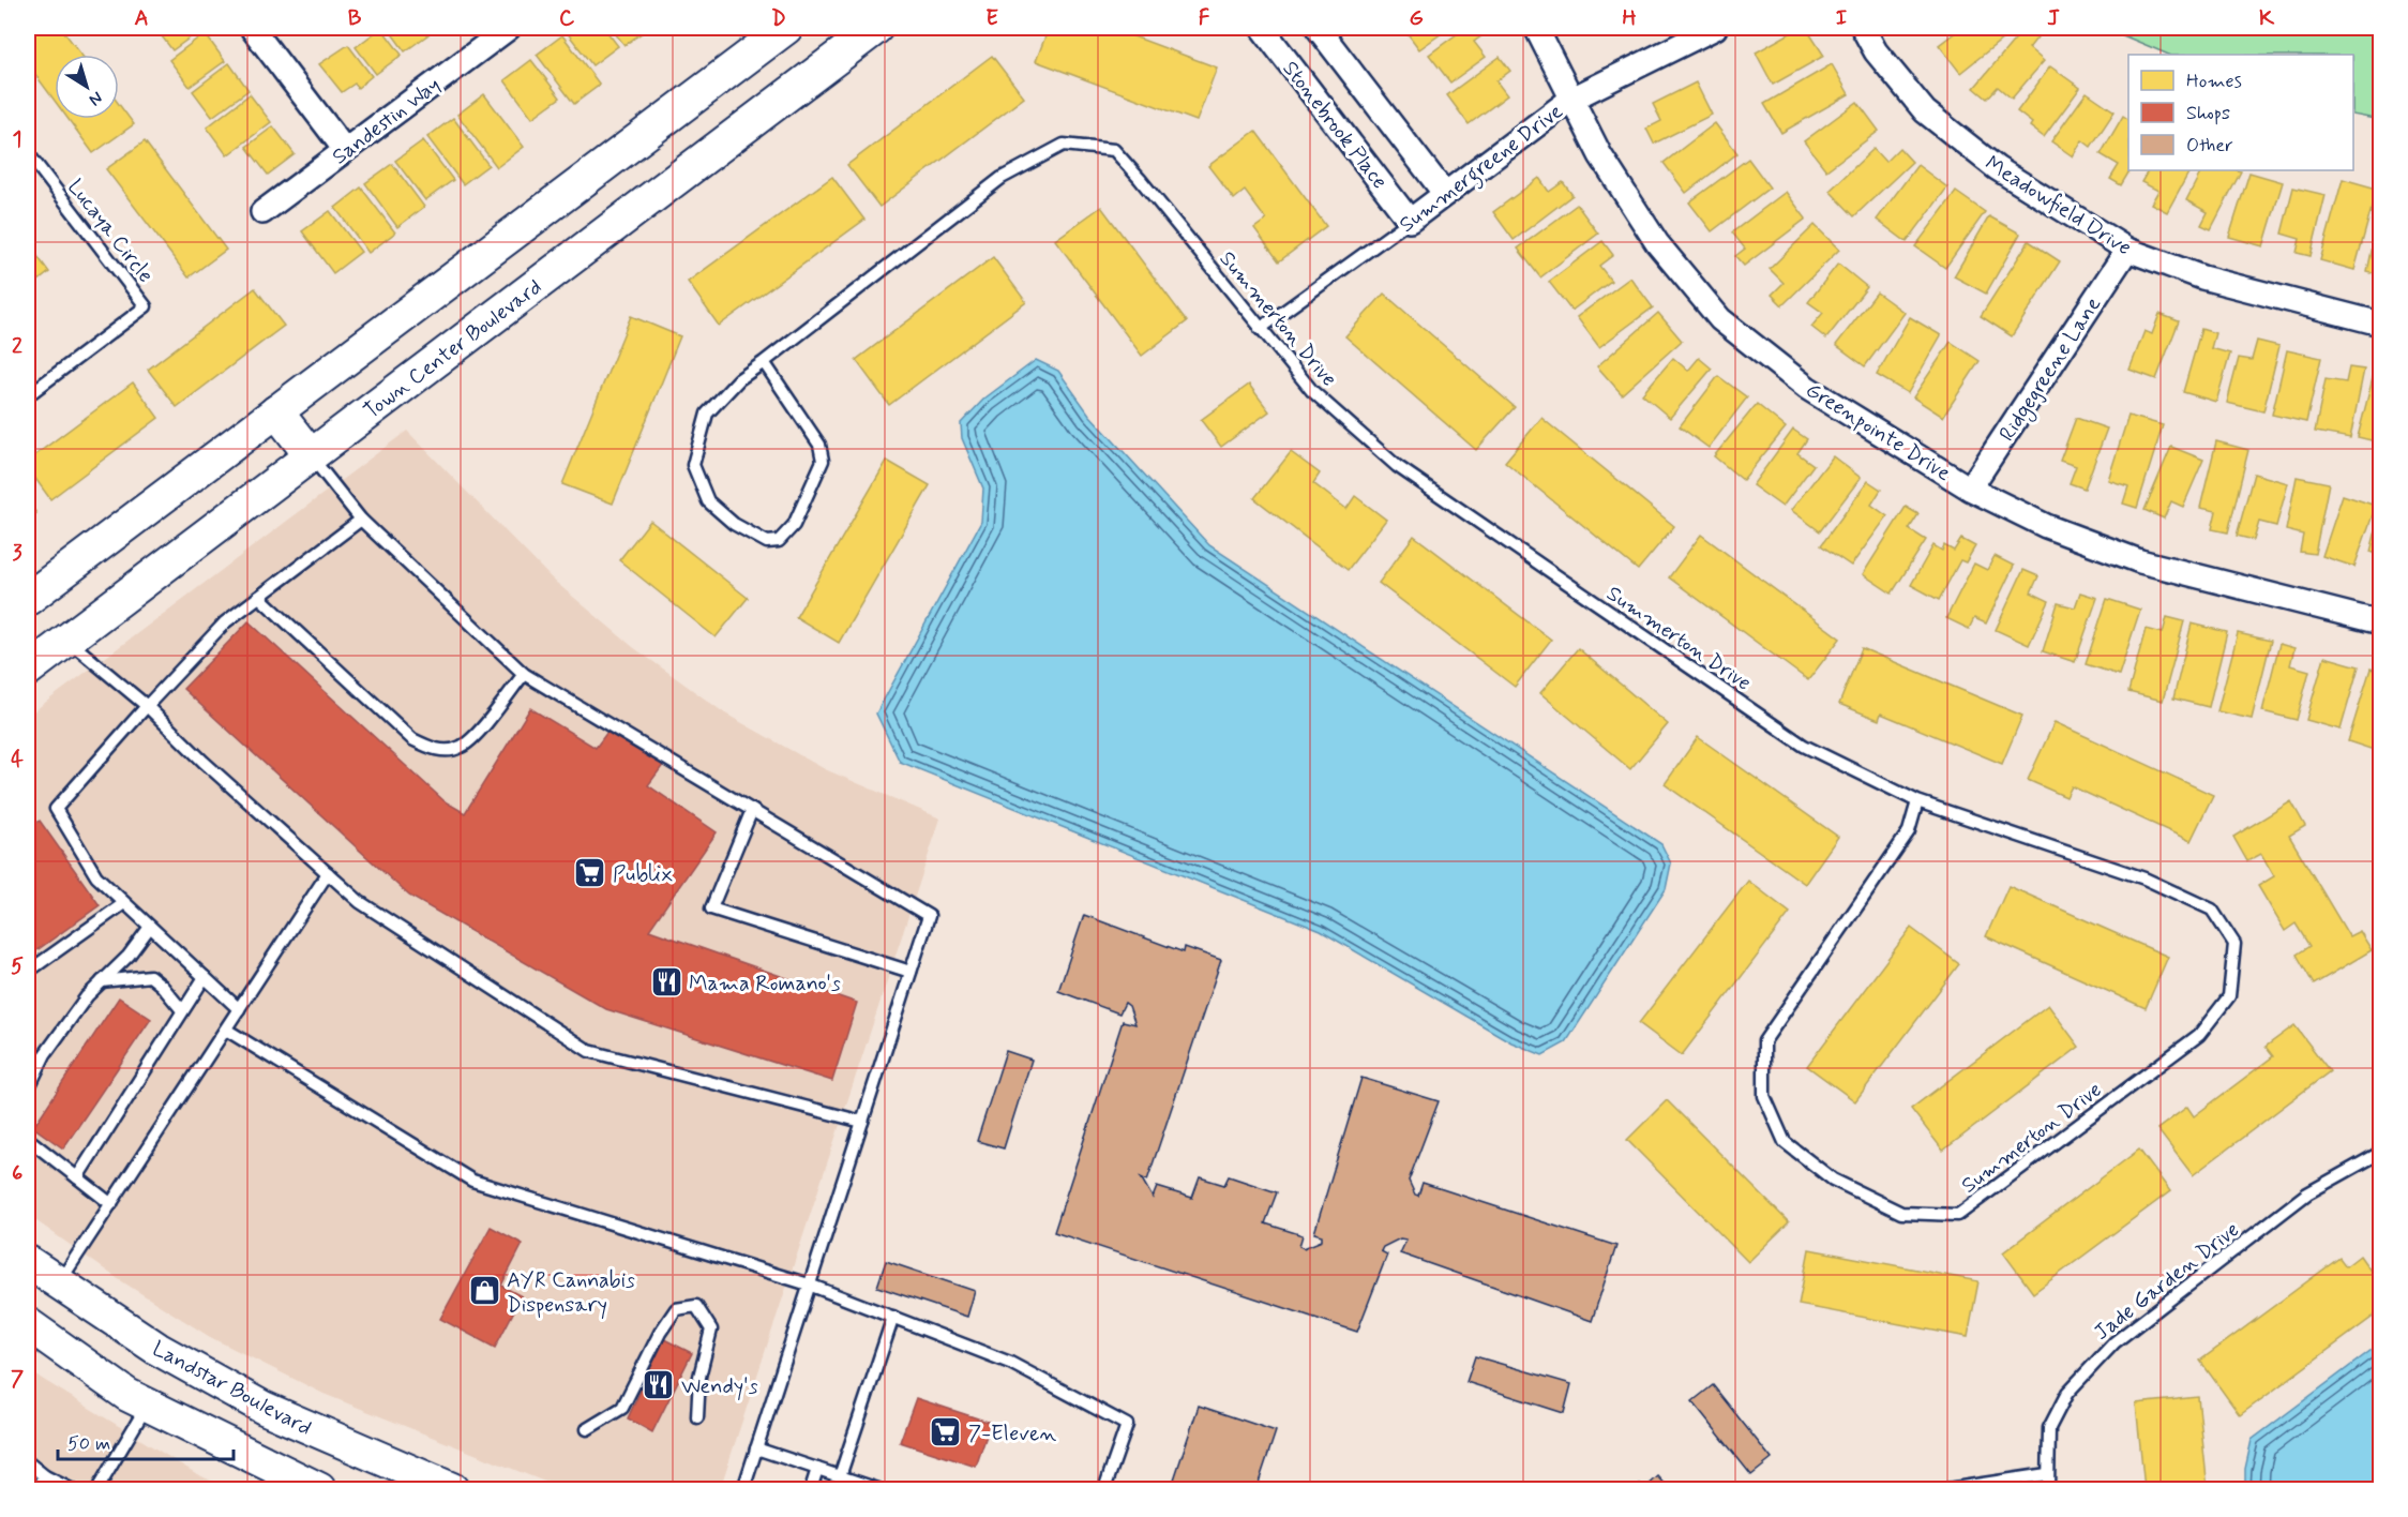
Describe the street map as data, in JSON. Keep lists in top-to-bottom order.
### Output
{
  "streets": {
    "main road": ["Town Center Boulevard", "Landstar Boulevard"],
    "street": [
      "Sandestin Way",
      "Stonebrook Place",
      "Summergreene Drive",
      "Meadowfield Drive",
      "Ridgegreene Lane",
      "Greenpointe Drive"
    ],
    "lane": ["Lucaya Circle", "Summerton Drive", "Jade Garden Drive"]
  },
  "crossings": [
    ["Stonebrook Place", "Summergreene Drive"],
    ["Summergreene Drive", "Summerton Drive"],
    ["Summergreene Drive", "Greenpointe Drive"],
    ["Meadowfield Drive", "Ridgegreene Lane"],
    ["Ridgegreene Lane", "Greenpointe Drive"]
  ],
  "places": {
    "supermarket": ["Publix", "7-Eleven"],
    "restaurant": ["Mama Romano's", "Wendy's"],
    "shop": ["AYR Cannabis Dispensary"]
  },
  "legend": ["Homes", "Shops", "Other"],
  "scale_bar": "50 m",
  "north": "bottom right",
  "grid": {
    "columns": [
      "A",
      "B",
      "C",
      "D",
      "E",
      "F",
      "G",
      "H",
      "I",
      "J",
      "K"
    ],
    "rows": [
      "1",
      "2",
      "3",
      "4",
      "5",
      "6",
      "7"
    ]
  }
}
